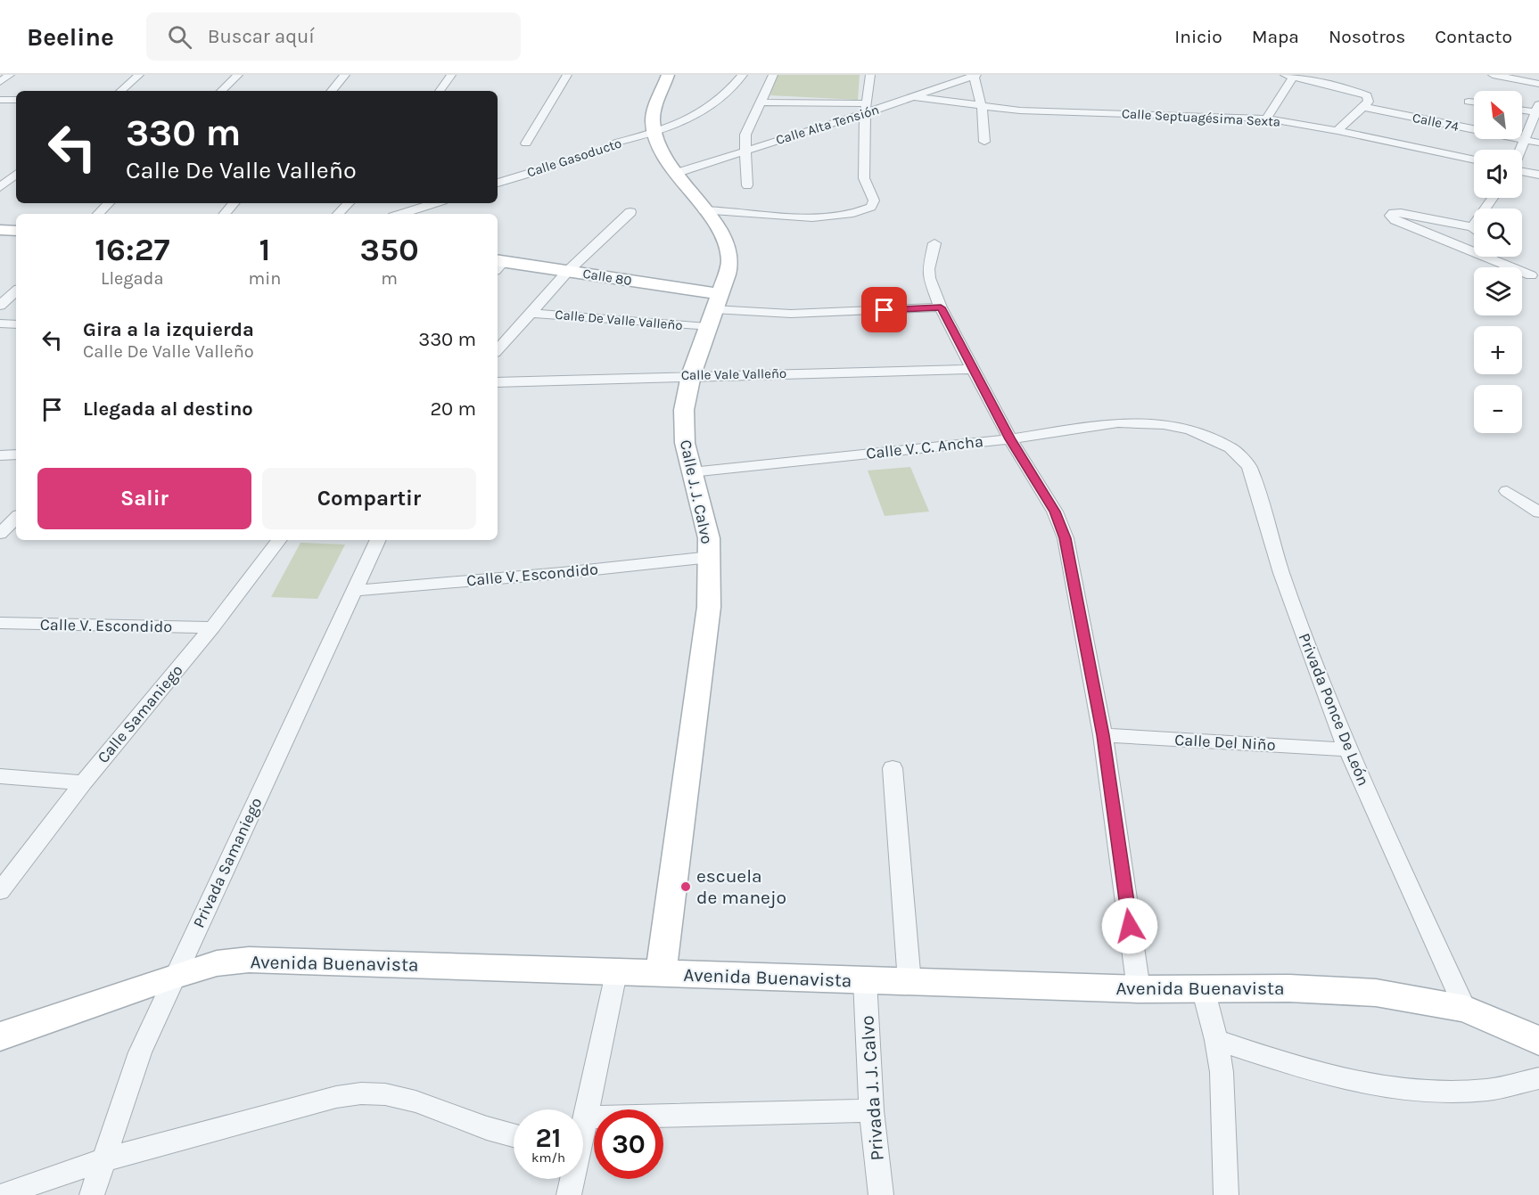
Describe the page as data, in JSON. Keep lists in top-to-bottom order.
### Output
{
  "streets": {
    "street": [
      "Calle Septuagésima Sexta",
      "Calle 74",
      "Calle Alta Tensión",
      "Calle Gasoducto",
      "Calle 80",
      "Calle De Valle Valleño",
      "Calle Vale Valleño",
      "Calle V. C. Ancha",
      "Calle J. J. Calvo",
      "Calle V. Escondido",
      "Privada Ponce De León",
      "Calle Samaniego",
      "Calle Del Niño",
      "Privada Samaniego",
      "Avenida Buenavista",
      "Privada J. J. Calvo"
    ]
  },
  "crossings": [
    ["Calle Septuagésima Sexta", "Calle Alta Tensión"],
    ["Calle Alta Tensión", "Calle J. J. Calvo"],
    ["Calle Gasoducto", "Calle J. J. Calvo"],
    ["Calle 80", "Calle J. J. Calvo"],
    ["Calle De Valle Valleño", "Calle J. J. Calvo"],
    ["Calle Vale Valleño", "Calle J. J. Calvo"],
    ["Calle V. C. Ancha", "Calle J. J. Calvo"],
    ["Calle V. C. Ancha", "Privada Ponce De León"],
    ["Calle J. J. Calvo", "Calle V. Escondido"],
    ["Calle J. J. Calvo", "Avenida Buenavista"],
    ["Calle V. Escondido", "Calle Samaniego"],
    ["Calle V. Escondido", "Privada Samaniego"],
    ["Privada Ponce De León", "Calle Del Niño"],
    ["Privada Ponce De León", "Avenida Buenavista"],
    ["Privada Samaniego", "Avenida Buenavista"],
    ["Avenida Buenavista", "Privada J. J. Calvo"]
  ],
  "places": ["escuela de manejo"],
  "north": "top left",
  "page": {
    "header": "Beeline",
    "search": "Buscar aquí",
    "nav": [
      "Inicio",
      "Mapa",
      "Nosotros",
      "Contacto"
    ],
    "map_buttons": ["+", "−"],
    "turn": ["330 m", "Calle De Valle Valleño"],
    "eta": [
      "16:27",
      "Llegada",
      "1",
      "min",
      "350",
      "m"
    ],
    "list": [
      {
        "name": "Gira a la izquierda",
        "note": "Calle De Valle Valleño",
        "value": "330 m"
      },
      {
        "name": "Llegada al destino",
        "value": "20 m"
      }
    ],
    "buttons": ["Salir", "Compartir"],
    "speed": "21 km/h",
    "limit": "30"
  }
}
